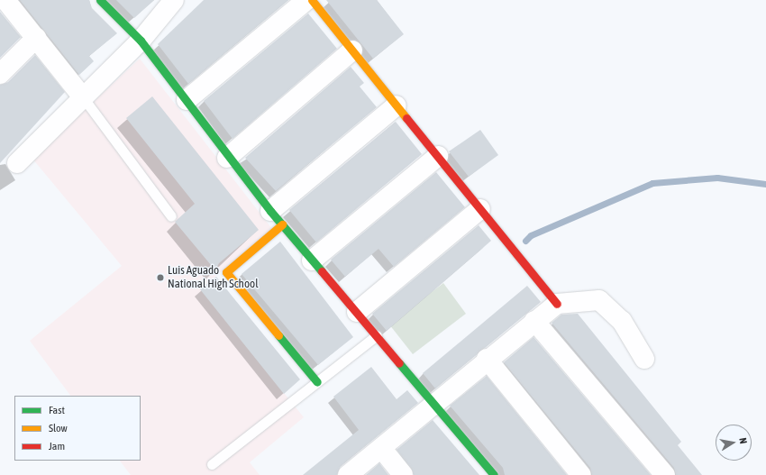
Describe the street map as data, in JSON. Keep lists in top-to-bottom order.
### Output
{
  "places": ["Luis Aguado National High School"],
  "legend": ["Fast", "Slow", "Jam"],
  "north": "right"
}
